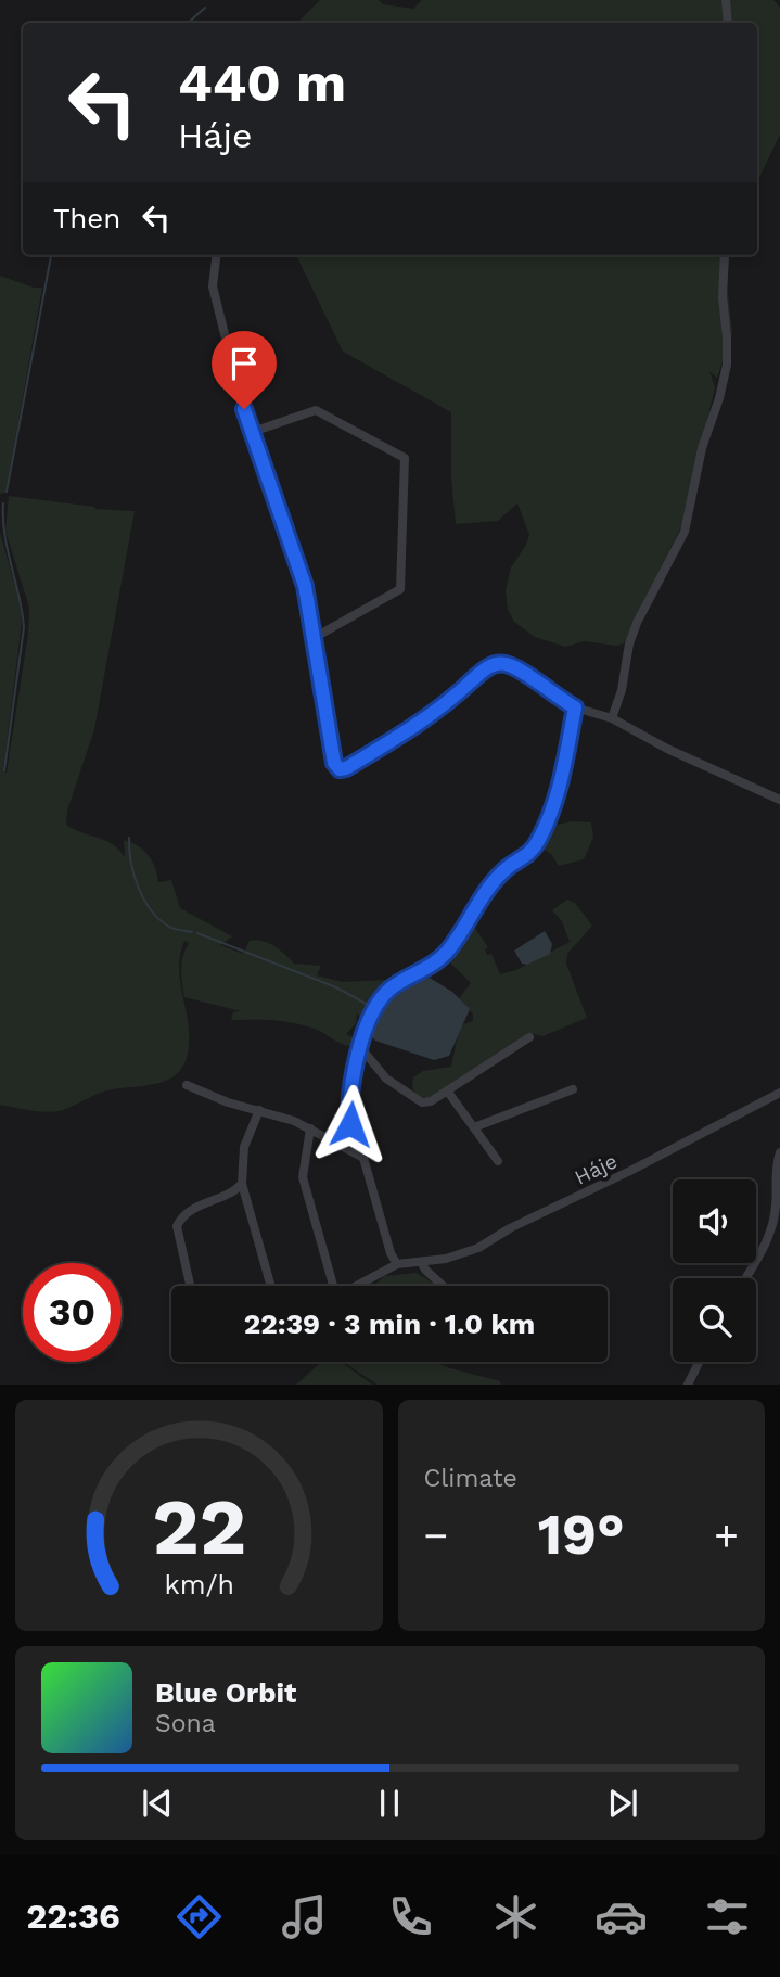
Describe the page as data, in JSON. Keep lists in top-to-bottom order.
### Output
{
  "streets": {
    "street": ["Háje"]
  },
  "page": {
    "turn": ["440 m", "Háje"],
    "then": "Then",
    "limit": "30",
    "trip": "22:39 · 3 min · 1.0 km",
    "tile": "Climate",
    "heat": ["−", "19°", "+"],
    "song": ["Blue Orbit", "Sona"],
    "tabs": "22:36",
    "gauge": ["22", "km/h"]
  }
}
